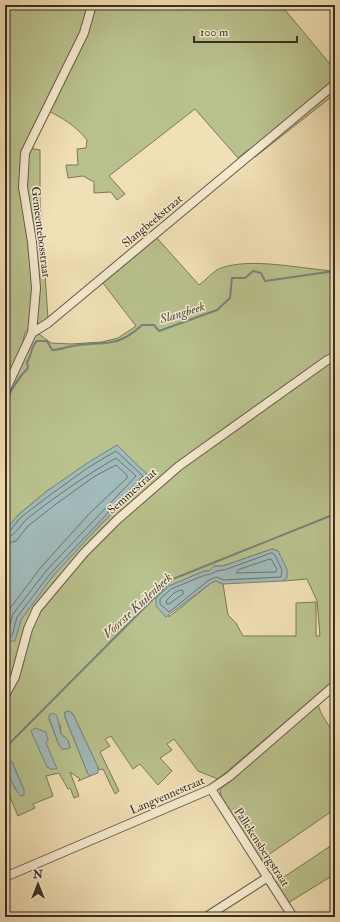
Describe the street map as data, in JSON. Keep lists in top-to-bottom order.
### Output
{
  "streets": {
    "street": [
      "Slangbeekstraat",
      "Gemeentebosstraat",
      "Semmestraat",
      "Langvennestraat",
      "Pallekensbergstraat"
    ]
  },
  "crossings": [
    ["Slangbeekstraat", "Gemeentebosstraat"],
    ["Langvennestraat", "Pallekensbergstraat"]
  ],
  "water": ["Slangbeek", "Voorste Kuilenbeek"],
  "scale_bar": "100 m",
  "north": "top"
}
